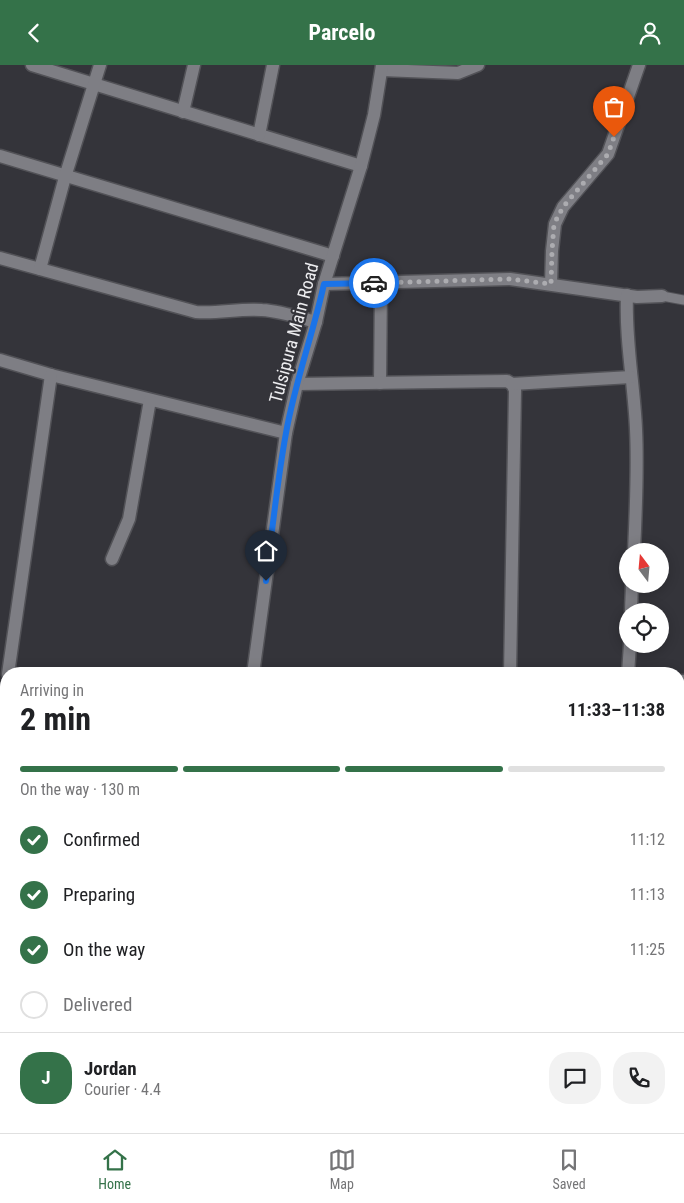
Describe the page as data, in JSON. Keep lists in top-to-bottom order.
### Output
{
  "streets": {
    "street": ["Tulsipura Main Road"]
  },
  "north": "top",
  "page": {
    "header": "Parcelo",
    "heading": ["2 min", "Arriving in", "11:33–11:38"],
    "panel": ["Jordan", "Courier · 4.4"],
    "bar": "On the way · 130 m",
    "list": [
      ["Confirmed", "11:12"],
      ["Preparing", "11:13"],
      ["On the way", "11:25"],
      "Delivered"
    ],
    "round": "J",
    "tabs": ["Home", "Map", "Saved"]
  }
}
